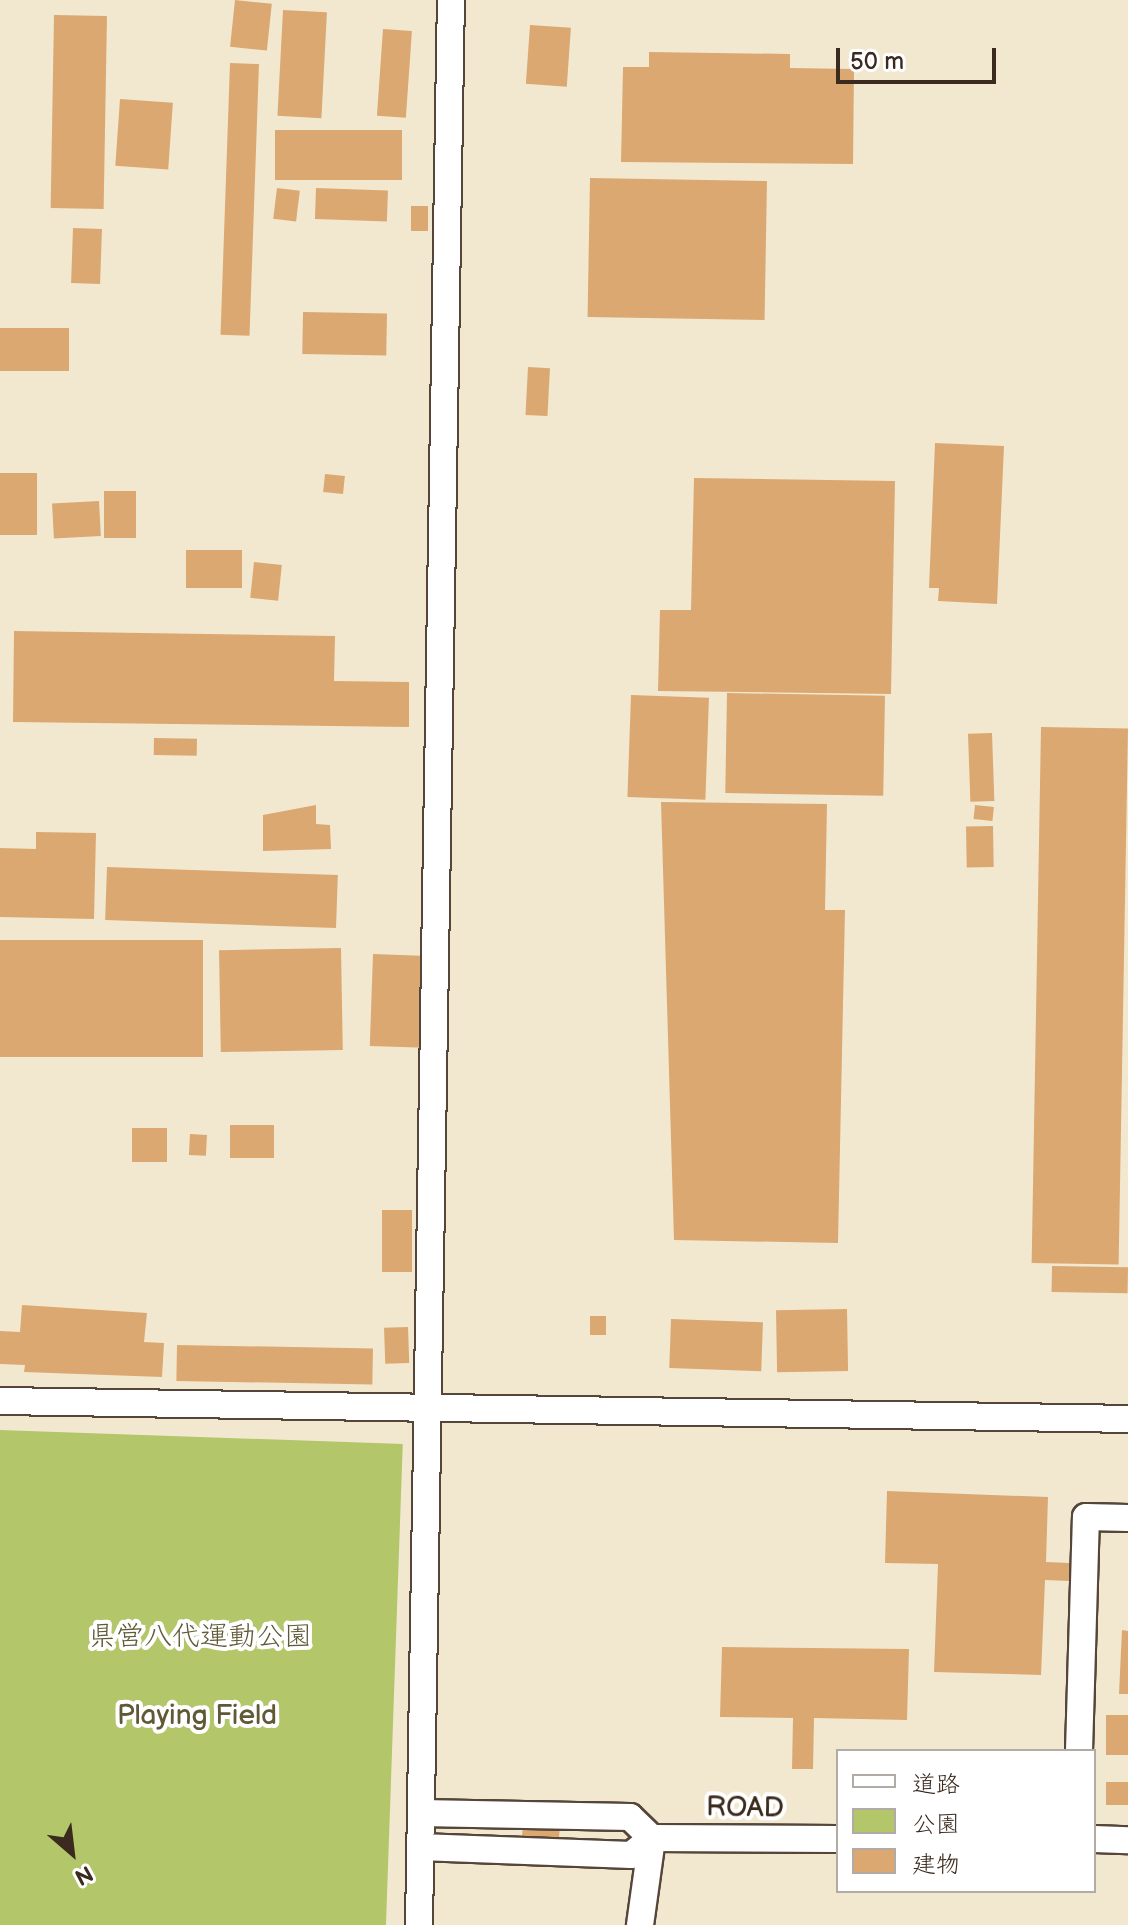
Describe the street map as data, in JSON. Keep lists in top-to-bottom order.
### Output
{
  "streets": {
    "street": ["ROAD"]
  },
  "parks": ["県営八代運動公園", "Playing Field"],
  "legend": ["道路", "公園", "建物"],
  "scale_bar": "50 m",
  "north": "bottom right"
}
